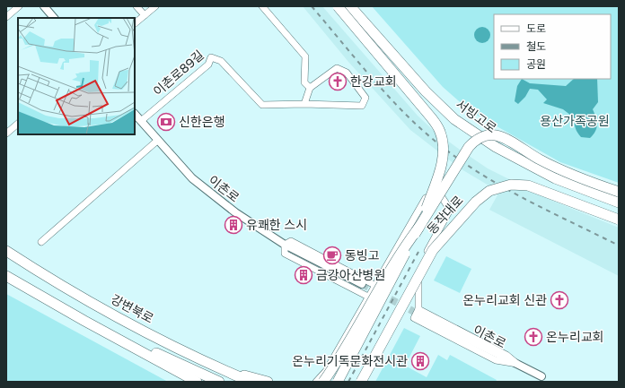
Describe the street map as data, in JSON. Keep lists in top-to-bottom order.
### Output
{
  "streets": {
    "main road": ["서빙고로", "동작대로", "강변북로"],
    "street": ["이촌로89길", "이촌로"]
  },
  "crossings": [
    ["이촌로89길", "이촌로"]
  ],
  "parks": ["용산가족공원"],
  "places": {
    "church": ["한강교회", "온누리교회 신관", "온누리교회"],
    "bank": ["신한은행"],
    "building": ["유쾌한 스시", "금강아산병원", "온누리기독문화전시관"],
    "cafe": ["동빙고"]
  },
  "legend": ["도로", "철도", "공원"]
}
